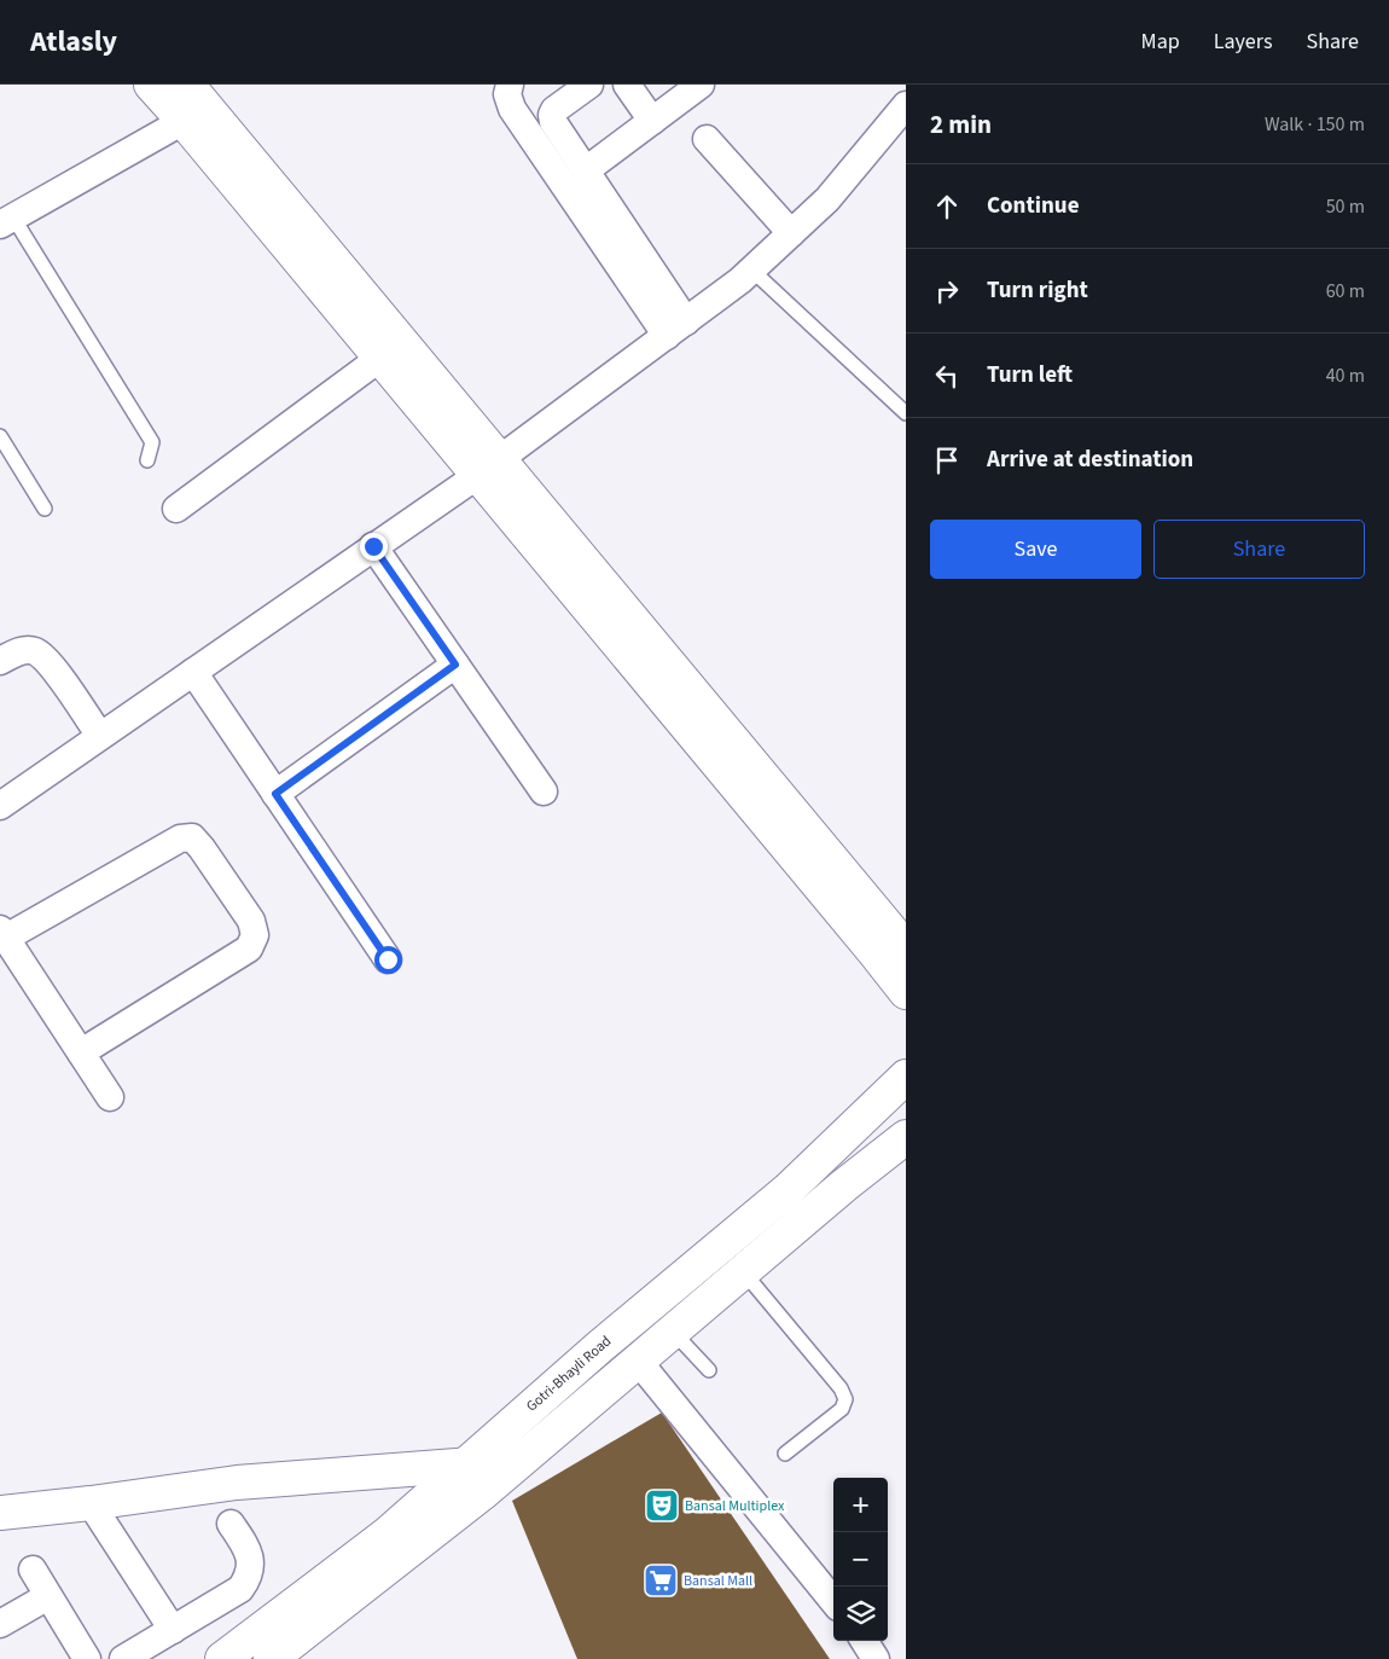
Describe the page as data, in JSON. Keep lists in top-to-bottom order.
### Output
{
  "streets": {
    "main road": ["Gotri-Bhayli Road"]
  },
  "places": {
    "theatre": ["Bansal Multiplex"],
    "supermarket": ["Bansal Mall"]
  },
  "page": {
    "header": "Atlasly",
    "nav": ["Map", "Layers", "Share"],
    "heading": ["2 min", "Walk · 150 m"],
    "list": [
      ["Continue", "50 m"],
      ["Turn right", "60 m"],
      ["Turn left", "40 m"],
      "Arrive at destination"
    ],
    "buttons": ["Save", "Share"],
    "map_buttons": ["+", "−"]
  }
}
